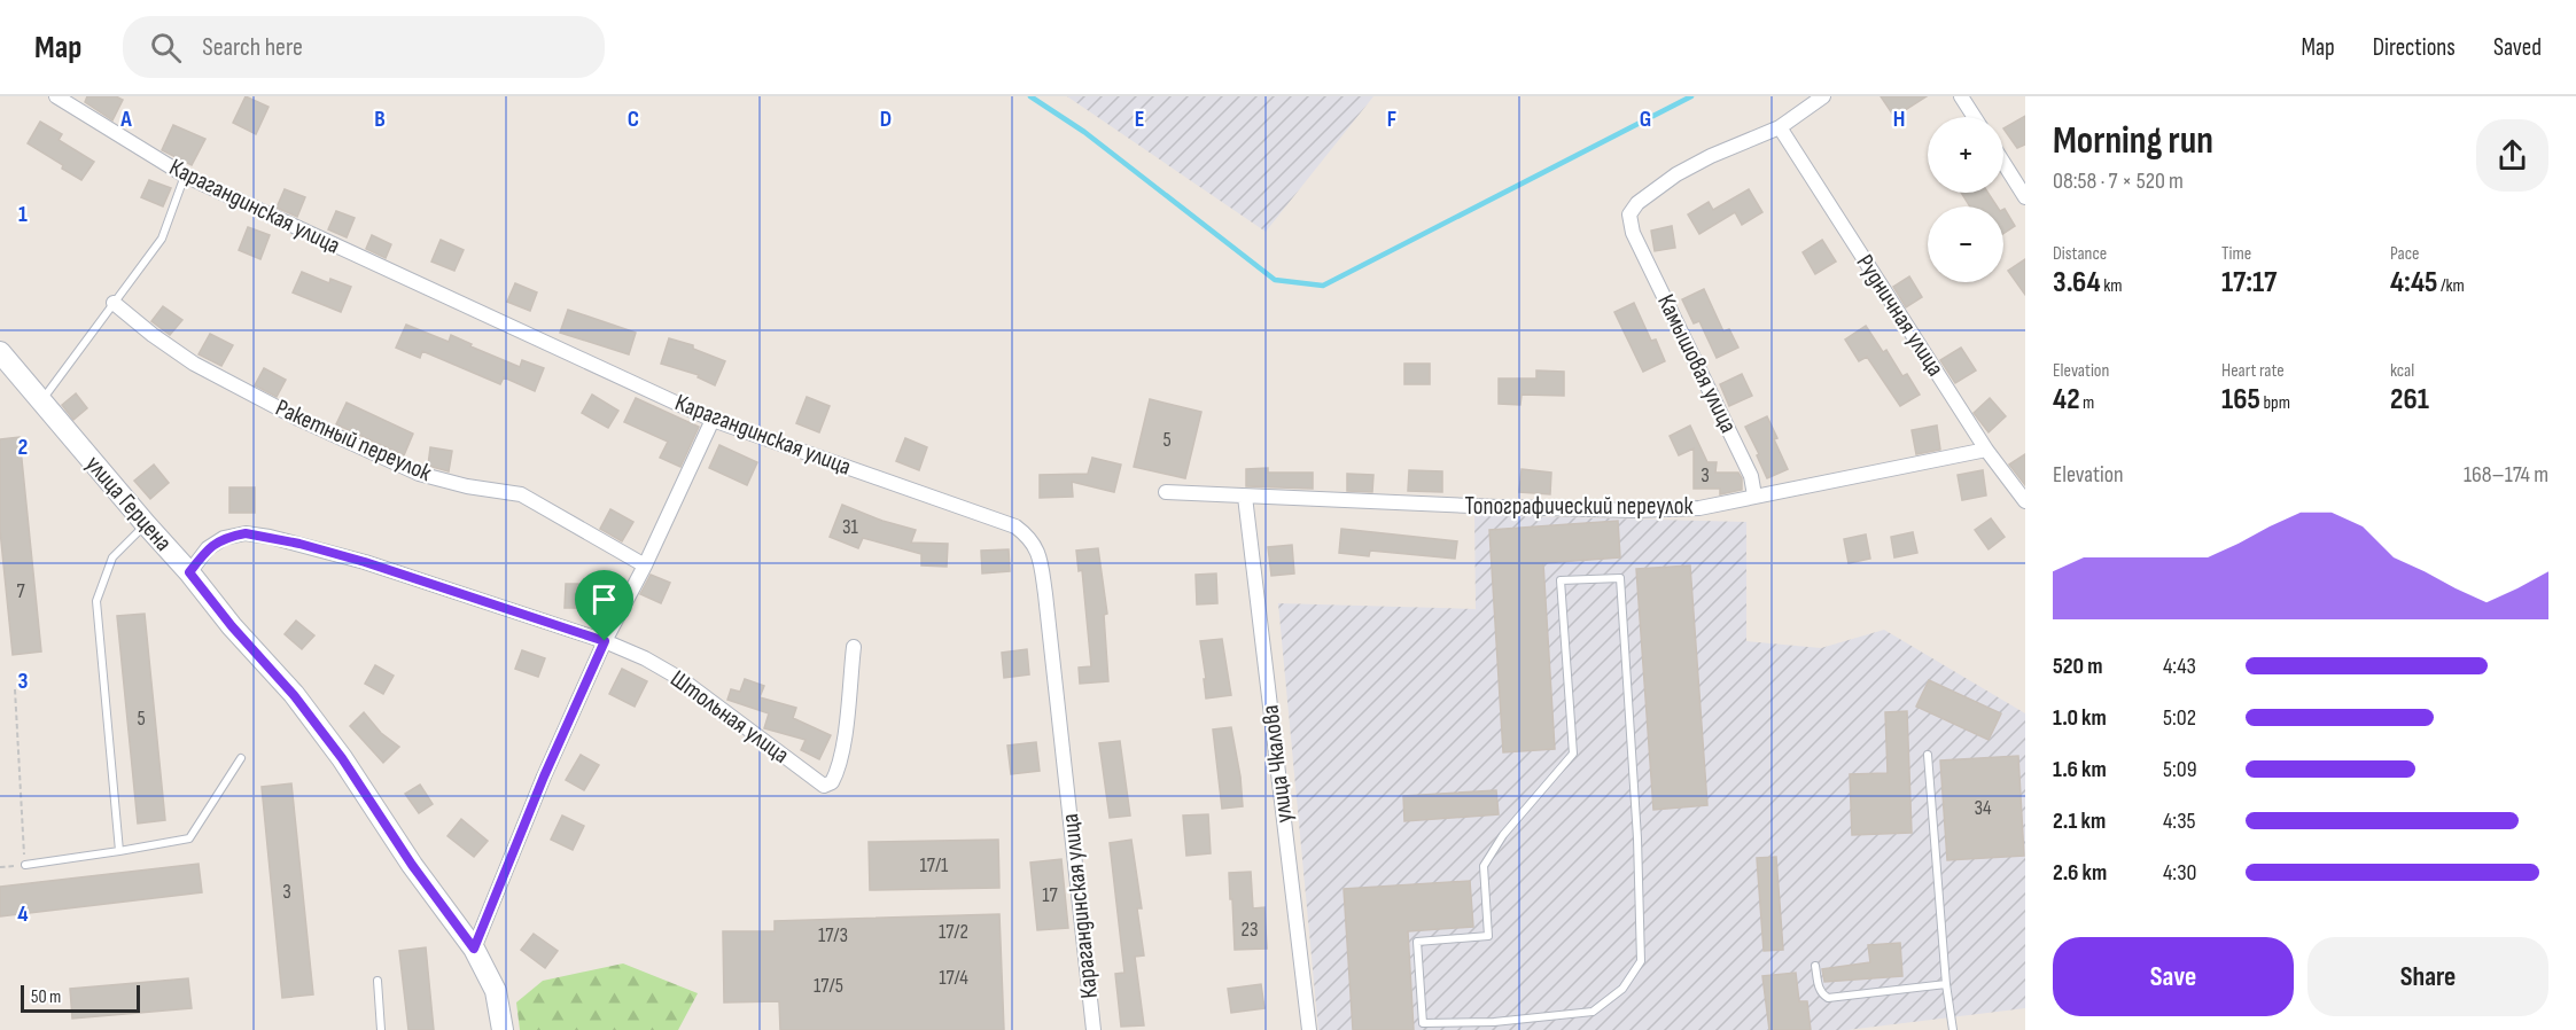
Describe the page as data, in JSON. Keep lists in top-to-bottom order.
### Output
{
  "streets": {
    "main road": ["улица Герцена"],
    "street": [
      "Карагандинская улица",
      "Рудничная улица",
      "Камышовая улица",
      "Ракетный переулок",
      "Топографический переулок",
      "Штольная улица",
      "улица Чкалова"
    ]
  },
  "crossings": [
    ["Рудничная улица", "Камышовая улица"],
    ["Рудничная улица", "Топографический переулок"],
    ["Камышовая улица", "Топографический переулок"],
    ["улица Герцена", "Штольная улица"],
    ["Топографический переулок", "улица Чкалова"]
  ],
  "house_numbers": [
    "5",
    "3",
    "31",
    "7",
    "5",
    "34",
    "17/1",
    "3",
    "17",
    "23",
    "17/2",
    "17/3",
    "17/4",
    "17/5"
  ],
  "scale_bar": "50 m",
  "page": {
    "header": "Map",
    "search": "Search here",
    "nav": ["Map", "Directions", "Saved"],
    "heading": ["Morning run", "08:58 · 7 × 520 m"],
    "map_buttons": ["+", "−"],
    "stats": [
      ["Distance", "3.64 km"],
      ["Time", "17:17"],
      ["Pace", "4:45 /km"],
      ["Elevation", "42 m"],
      ["Heart rate", "165 bpm"],
      ["kcal", "261"]
    ],
    "chart": ["Elevation", "168–174 m"],
    "list": [
      {
        "name": "520 m",
        "note": "4:43"
      },
      {
        "name": "1.0 km",
        "note": "5:02"
      },
      {
        "name": "1.6 km",
        "note": "5:09"
      },
      {
        "name": "2.1 km",
        "note": "4:35"
      },
      {
        "name": "2.6 km",
        "note": "4:30"
      }
    ],
    "buttons": ["Save", "Share"],
    "scale": "50 m"
  },
  "grid": {
    "columns": [
      "A",
      "B",
      "C",
      "D",
      "E",
      "F",
      "G",
      "H"
    ],
    "rows": [
      "1",
      "2",
      "3",
      "4"
    ]
  }
}
